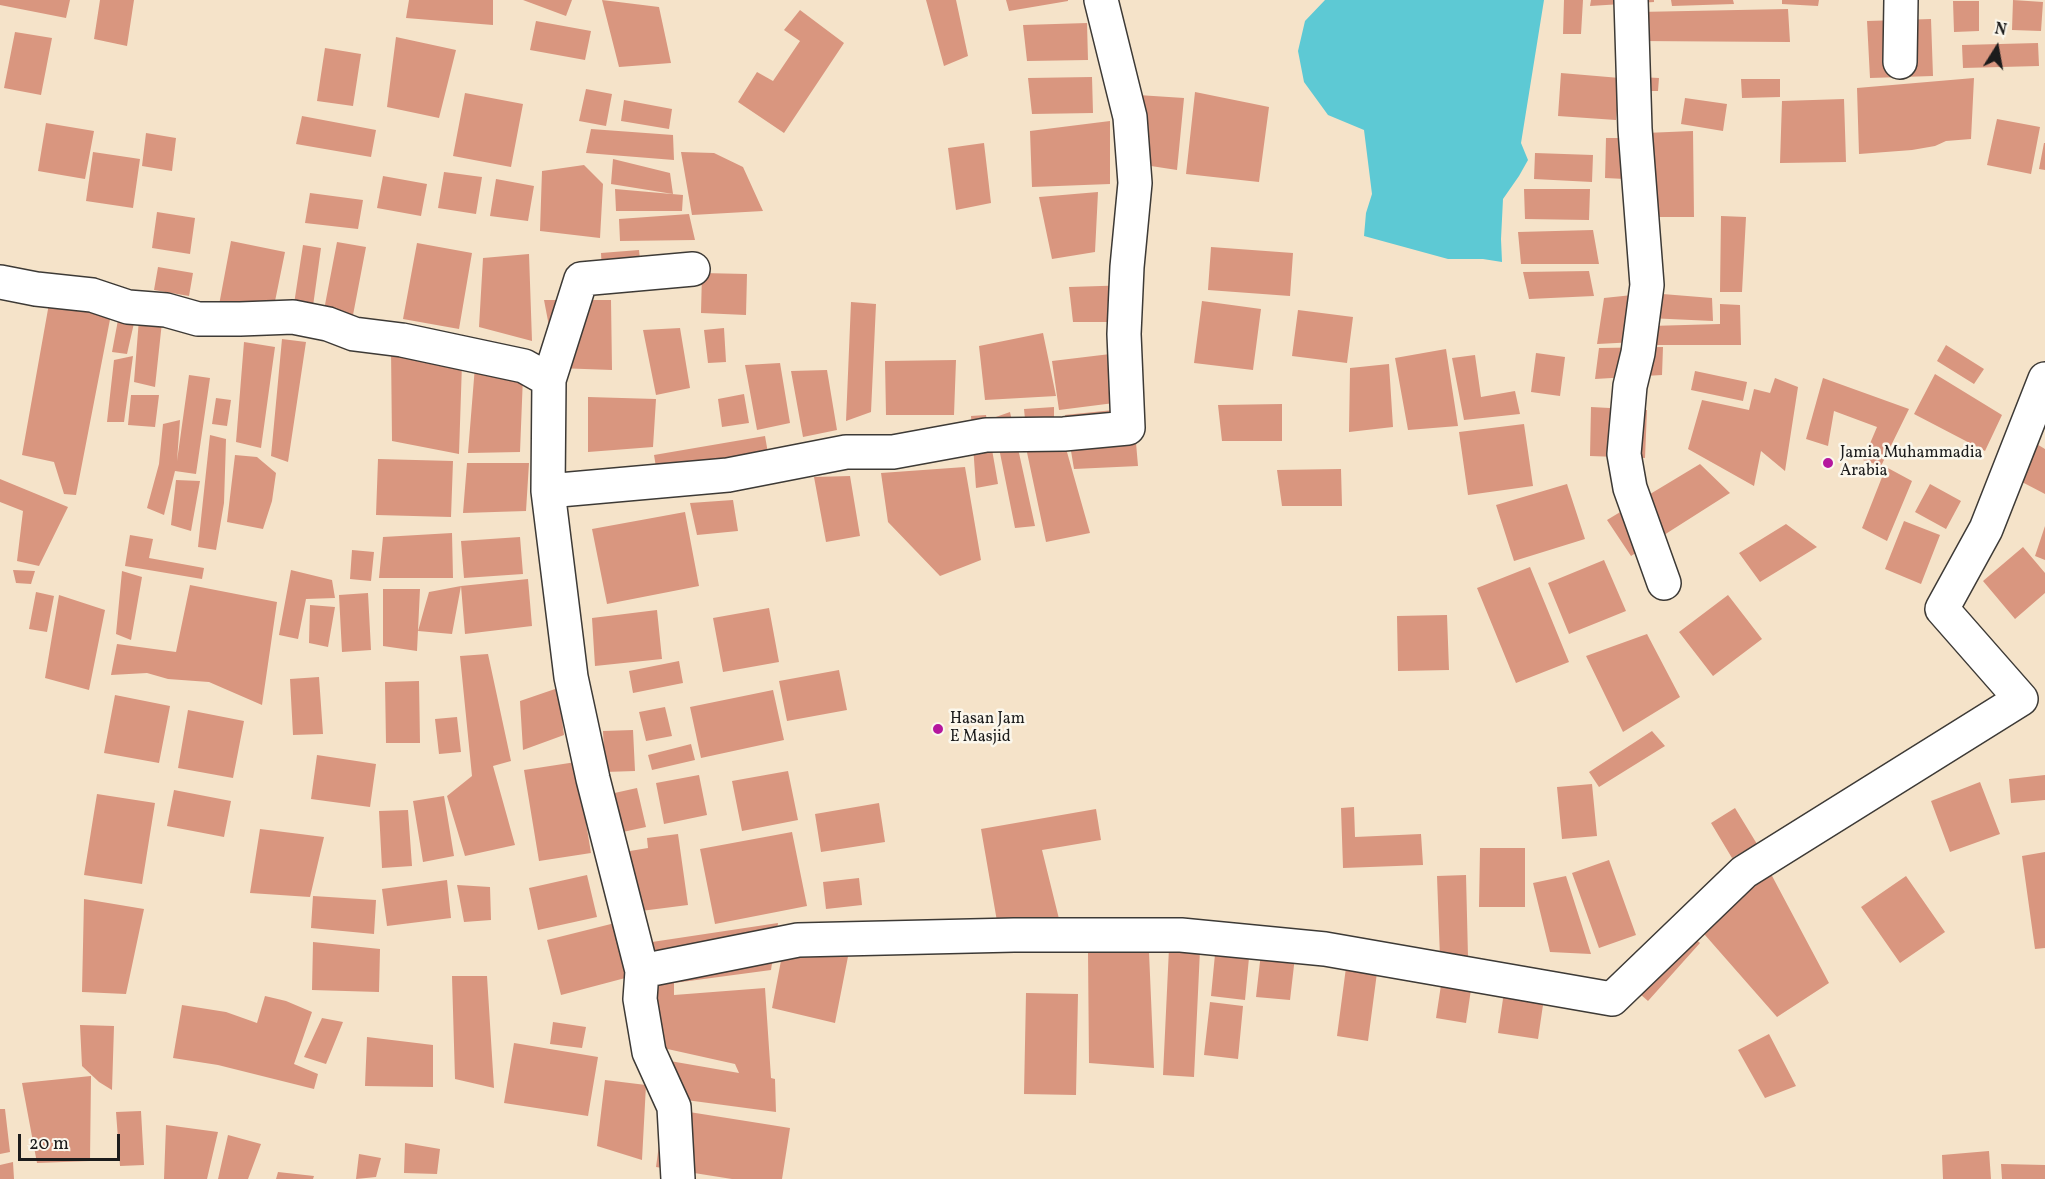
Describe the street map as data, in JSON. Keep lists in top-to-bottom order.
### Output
{
  "places": ["Jamia Muhammadia Arabia", "Hasan Jam E Masjid"],
  "scale_bar": "20 m",
  "north": "top"
}
